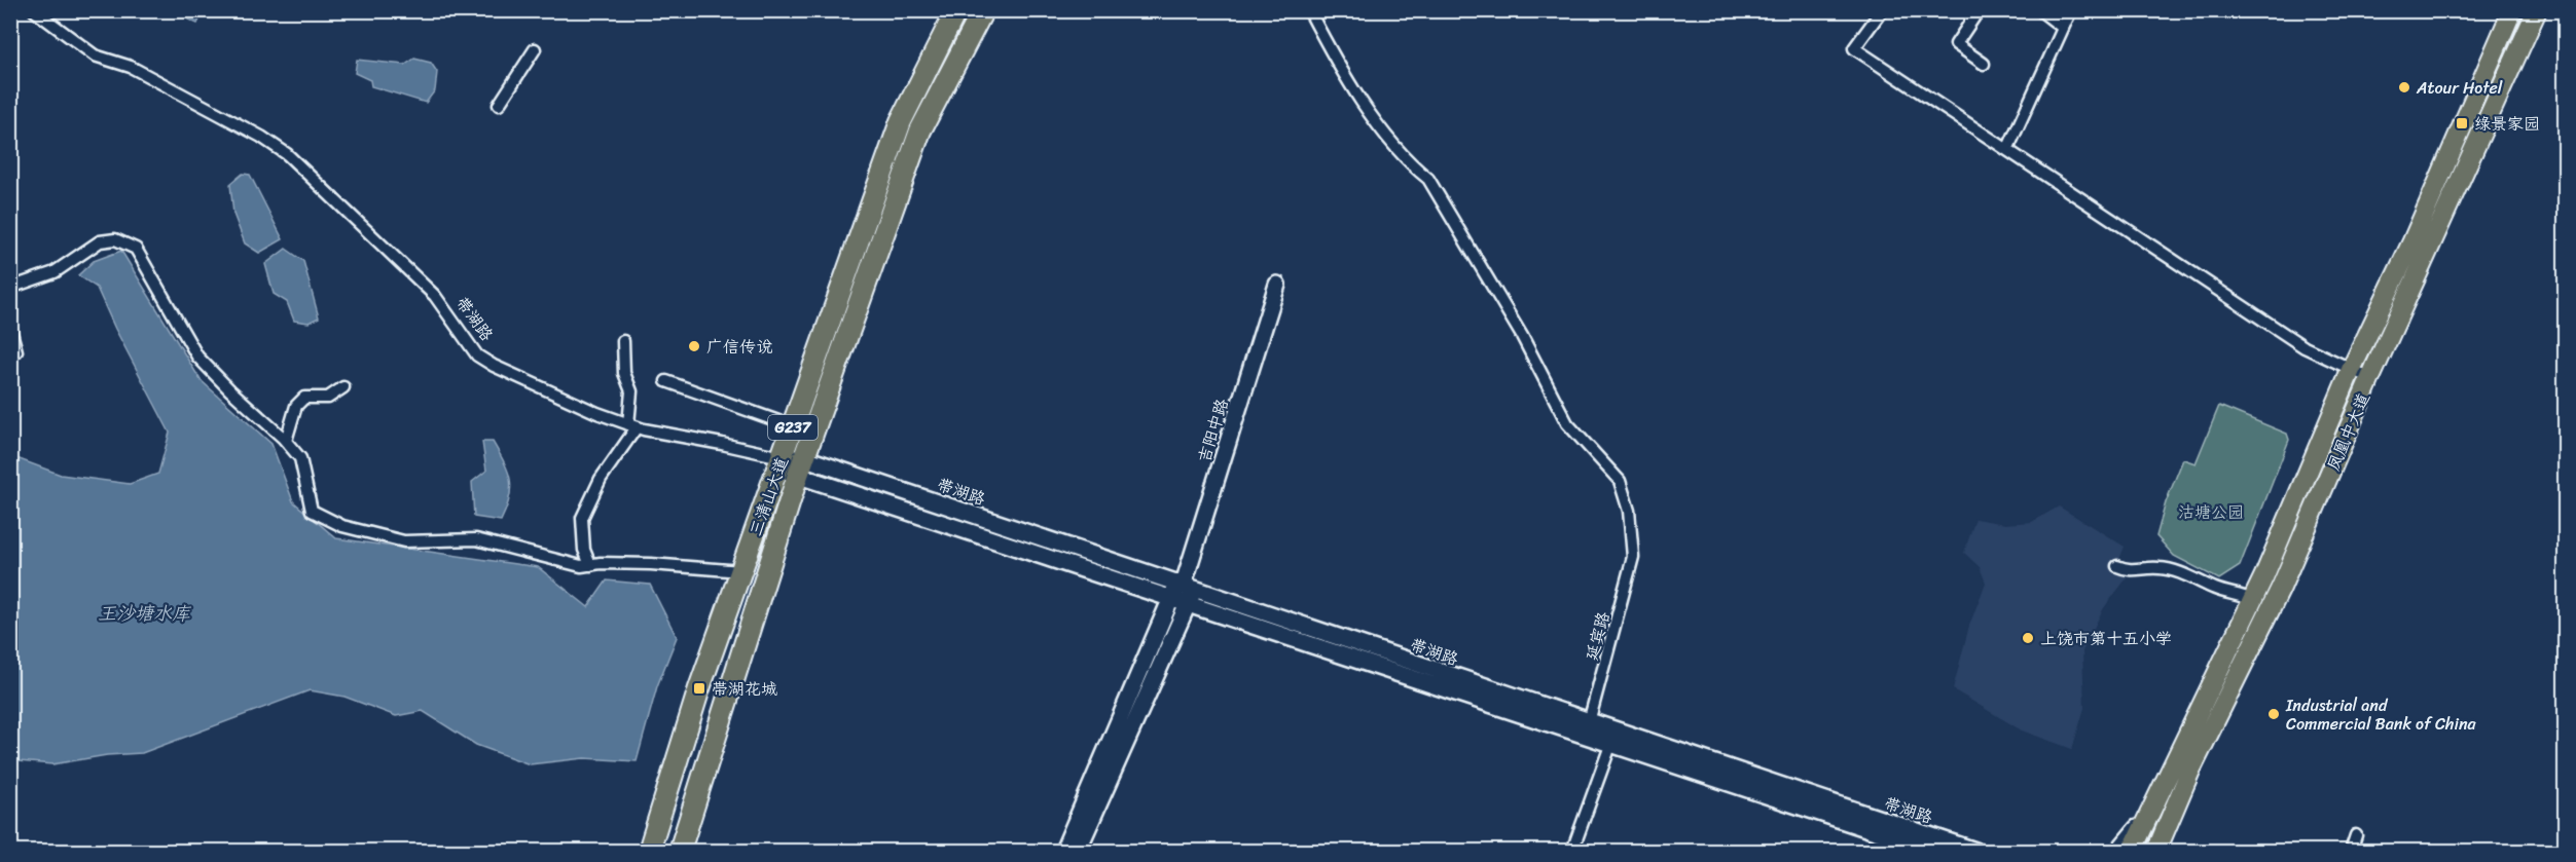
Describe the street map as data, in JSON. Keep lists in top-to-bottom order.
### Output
{
  "streets": {
    "highway": ["G237", "三清山大道"],
    "main road": ["带湖路", "吉阳中路", "凤凰中大道"],
    "street": ["延宾路"]
  },
  "crossings": [
    ["带湖路", "吉阳中路"],
    ["带湖路", "三清山大道"],
    ["带湖路", "延宾路"]
  ],
  "water": ["王沙塘水库"],
  "parks": ["沽塘公园"],
  "places": {
    "other": [
      "Atour Hotel",
      "广信传说",
      "上饶市第十五小学",
      "Industrial and Commercial Bank of China"
    ],
    "transit": ["绿景家园", "带湖花城"]
  }
}
